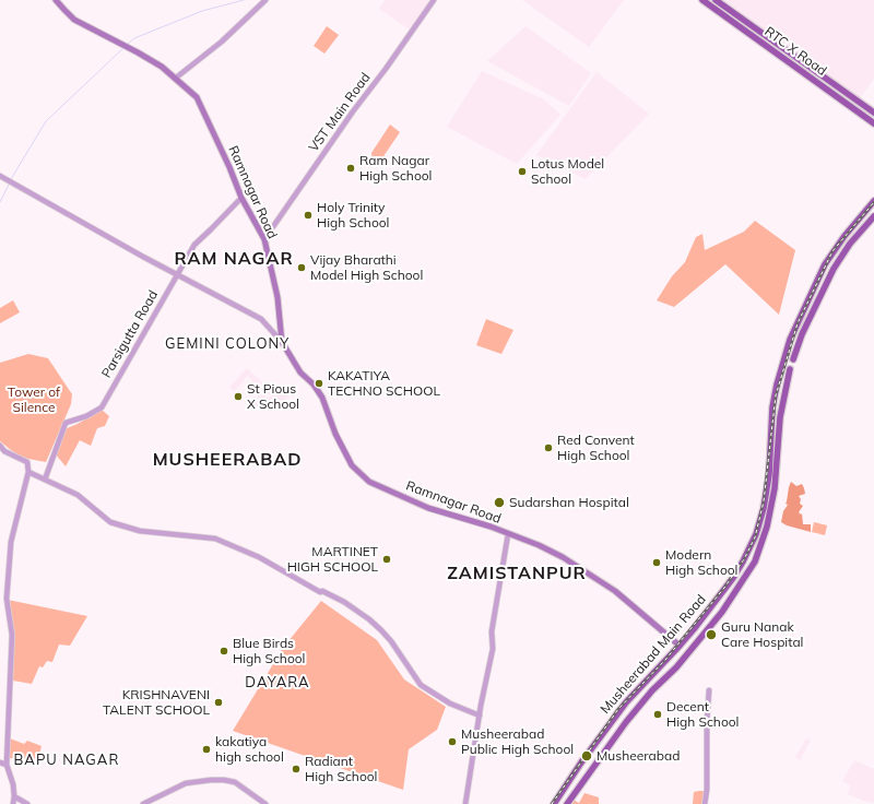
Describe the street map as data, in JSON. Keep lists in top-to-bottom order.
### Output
{
  "streets": {
    "main road": ["RTC X Road", "Ramnagar Road", "Musheerabad Main Road"],
    "street": ["VST Main Road", "Parsigutta Road"]
  },
  "crossings": [
    ["VST Main Road", "Ramnagar Road"],
    ["Ramnagar Road", "Parsigutta Road"],
    ["Ramnagar Road", "Musheerabad Main Road"]
  ],
  "districts": [
    "RAM NAGAR",
    "GEMINI COLONY",
    "MUSHEERABAD",
    "ZAMISTANPUR",
    "DAYARA",
    "BAPU NAGAR"
  ],
  "parks": ["Tower of Silence"],
  "places": [
    "Ram Nagar High School",
    "Lotus Model School",
    "Holy Trinity High School",
    "Vijay Bharathi Model High School",
    "KAKATIYA TECHNO SCHOOL",
    "St Pious X School",
    "Red Convent High School",
    "Sudarshan Hospital",
    "MARTINET HIGH SCHOOL",
    "Modern High School",
    "Guru Nanak Care Hospital",
    "Blue Birds High School",
    "KRISHNAVENI TALENT SCHOOL",
    "Decent High School",
    "Musheerabad Public High School",
    "kakatiya high school",
    "Musheerabad",
    "Radiant High School"
  ]
}
